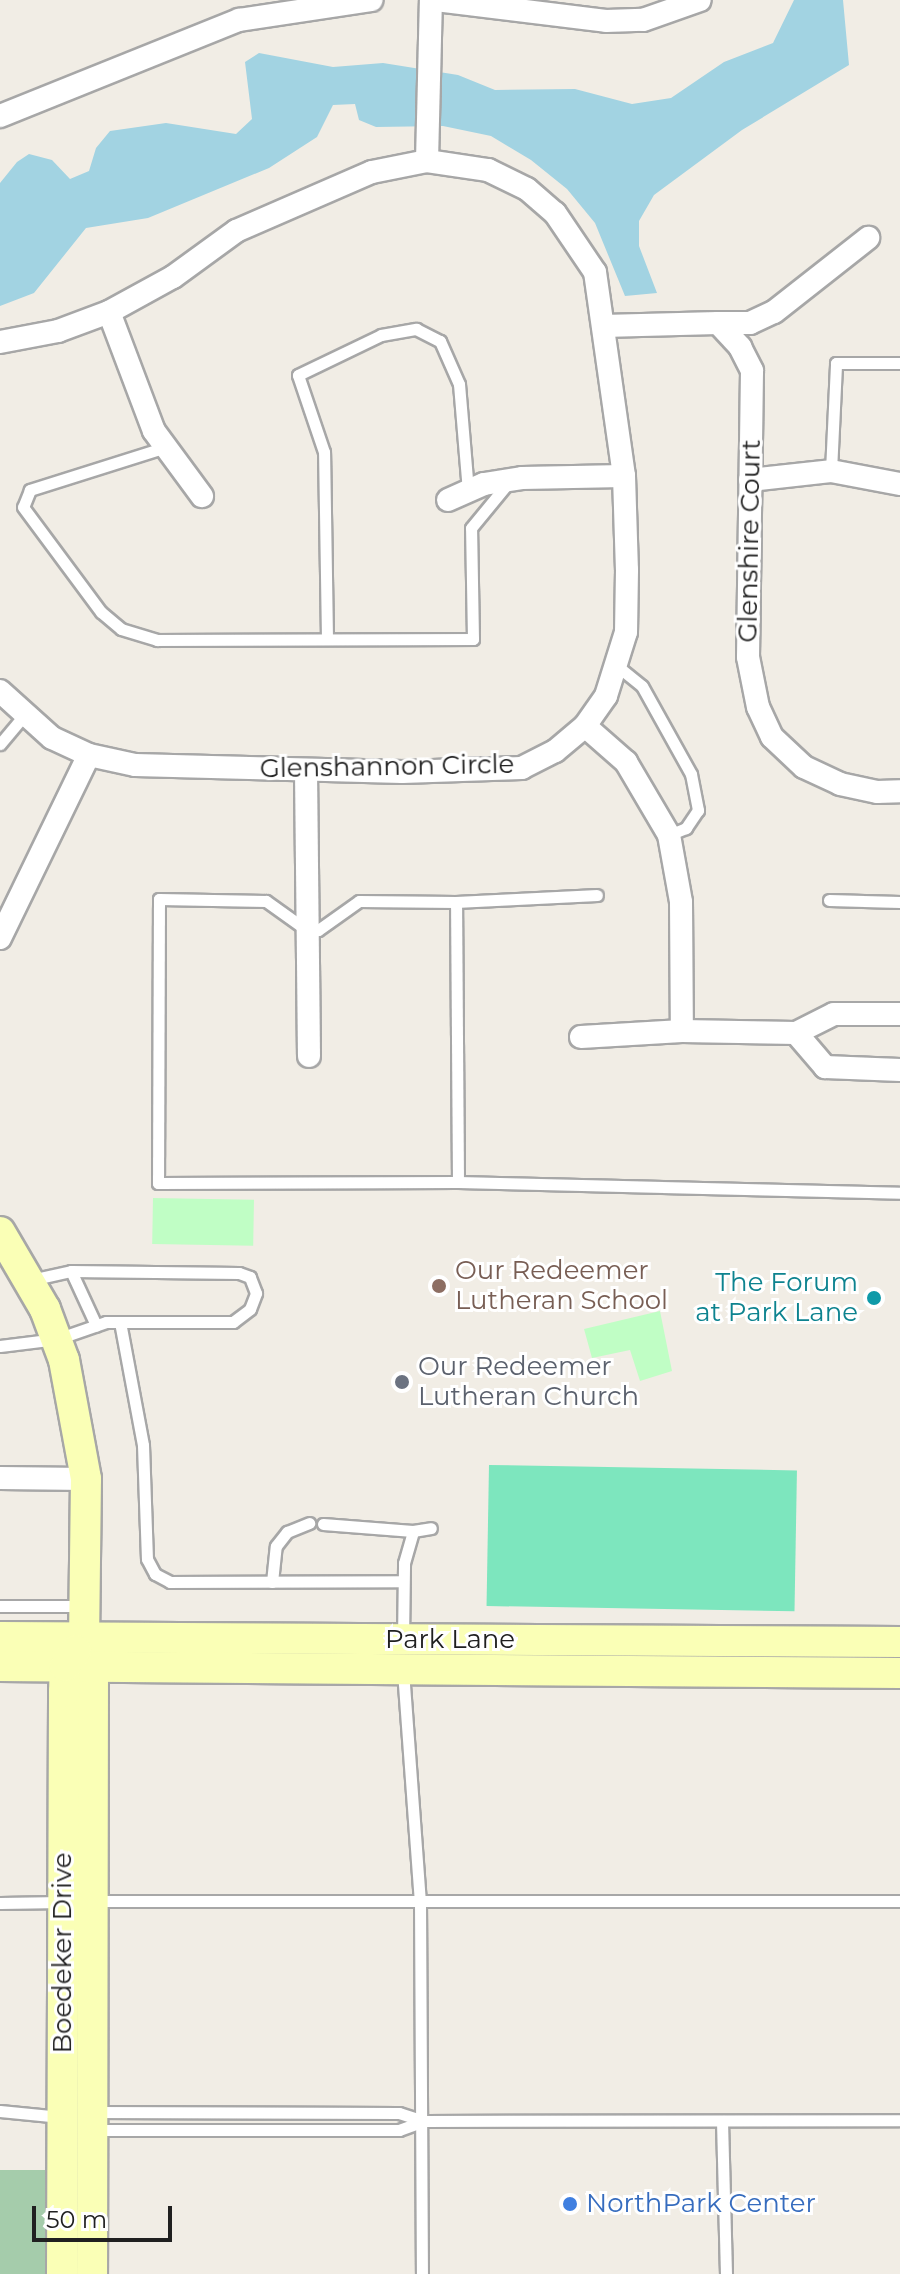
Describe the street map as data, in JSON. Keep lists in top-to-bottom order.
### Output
{
  "streets": {
    "main road": ["Park Lane", "Boedeker Drive"],
    "street": ["Glenshire Court", "Glenshannon Circle"]
  },
  "crossings": [
    ["Park Lane", "Boedeker Drive"]
  ],
  "places": [
    "Our Redeemer Lutheran School",
    "The Forum at Park Lane",
    "Our Redeemer Lutheran Church",
    "NorthPark Center"
  ],
  "scale_bar": "50 m"
}
